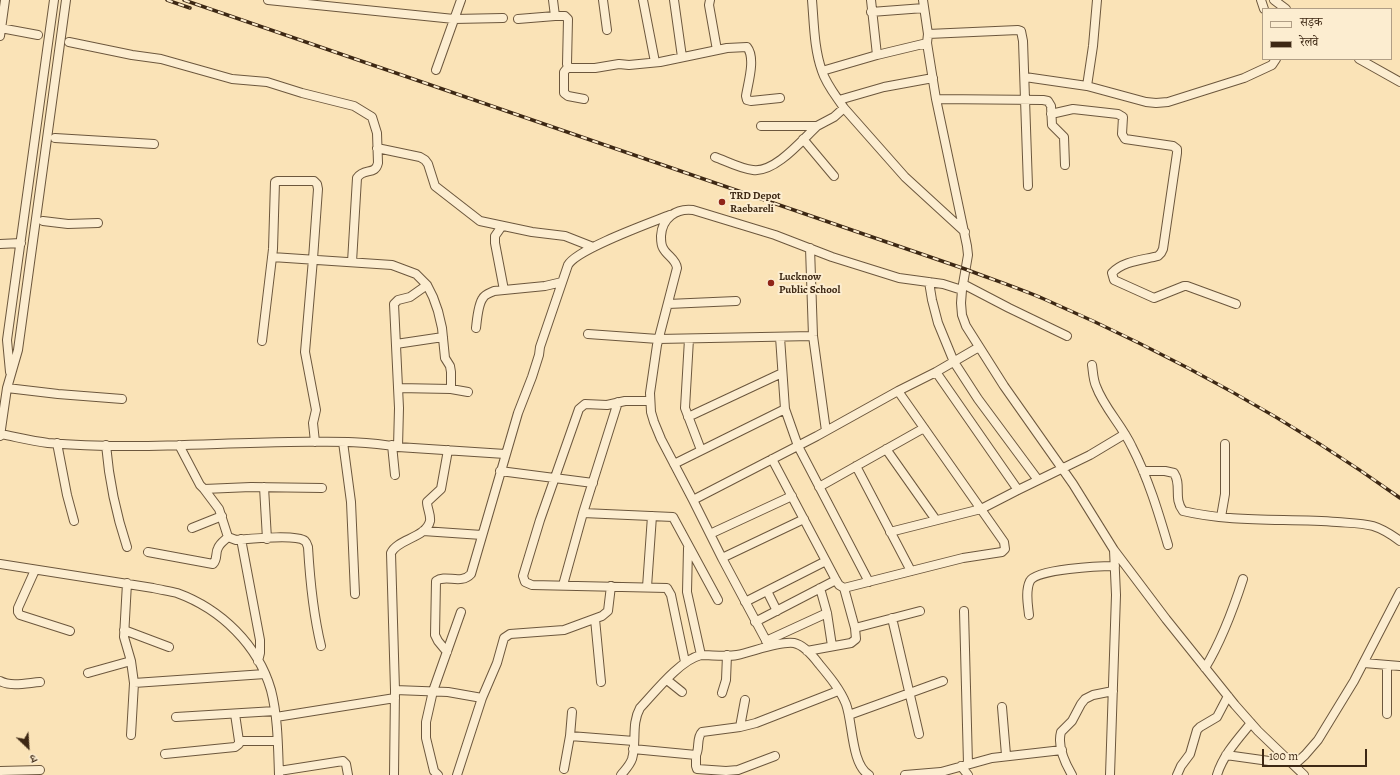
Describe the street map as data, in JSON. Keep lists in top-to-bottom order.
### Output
{
  "places": ["TRD Depot Raebareli", "Lucknow Public School"],
  "legend": ["सड़क", "रेलवे"],
  "scale_bar": "100 m",
  "north": "bottom right"
}
